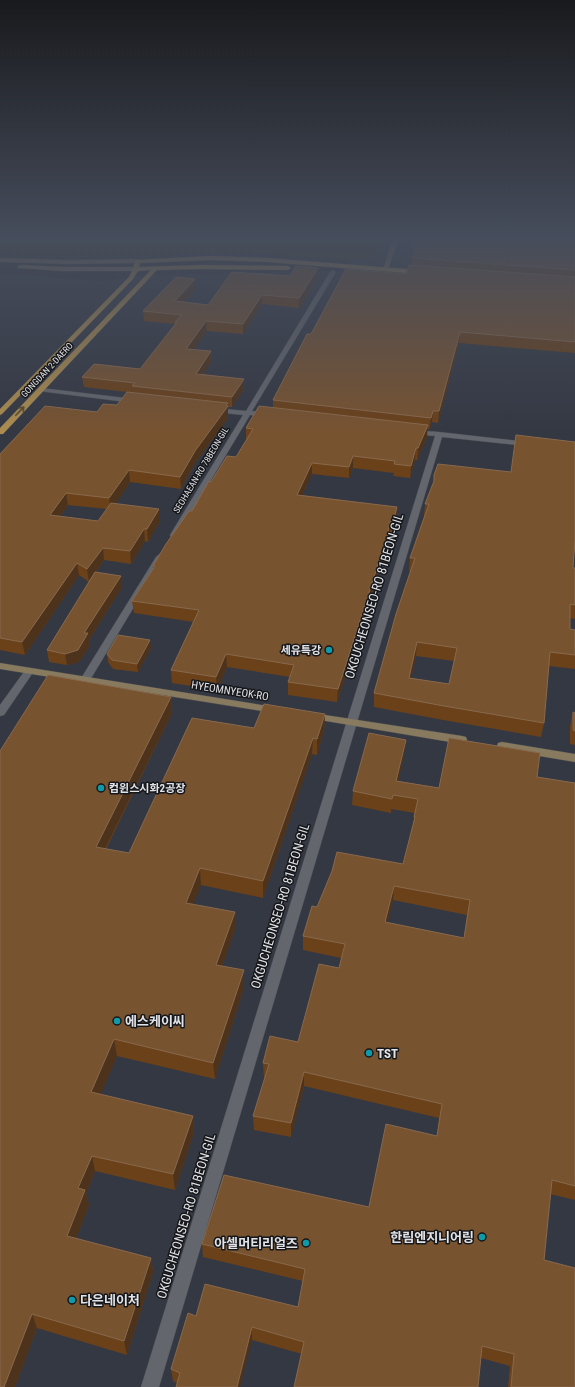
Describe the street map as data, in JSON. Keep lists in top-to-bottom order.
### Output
{
  "streets": {
    "main road": ["GONGDAN 2-DAERO"],
    "street": ["SEOHAEAN-RO 78BEON-GIL", "OKGUCHEONSEO-RO 81BEON-GIL", "HYEOMNYEOK-RO"]
  },
  "crossings": [
    ["SEOHAEAN-RO 78BEON-GIL", "HYEOMNYEOK-RO"]
  ],
  "places": [
    "세유특강",
    "컴윈스시화2공장",
    "에스케이씨",
    "TST",
    "한림엔지니어링",
    "아셀머티리얼즈",
    "다은네이처"
  ]
}
